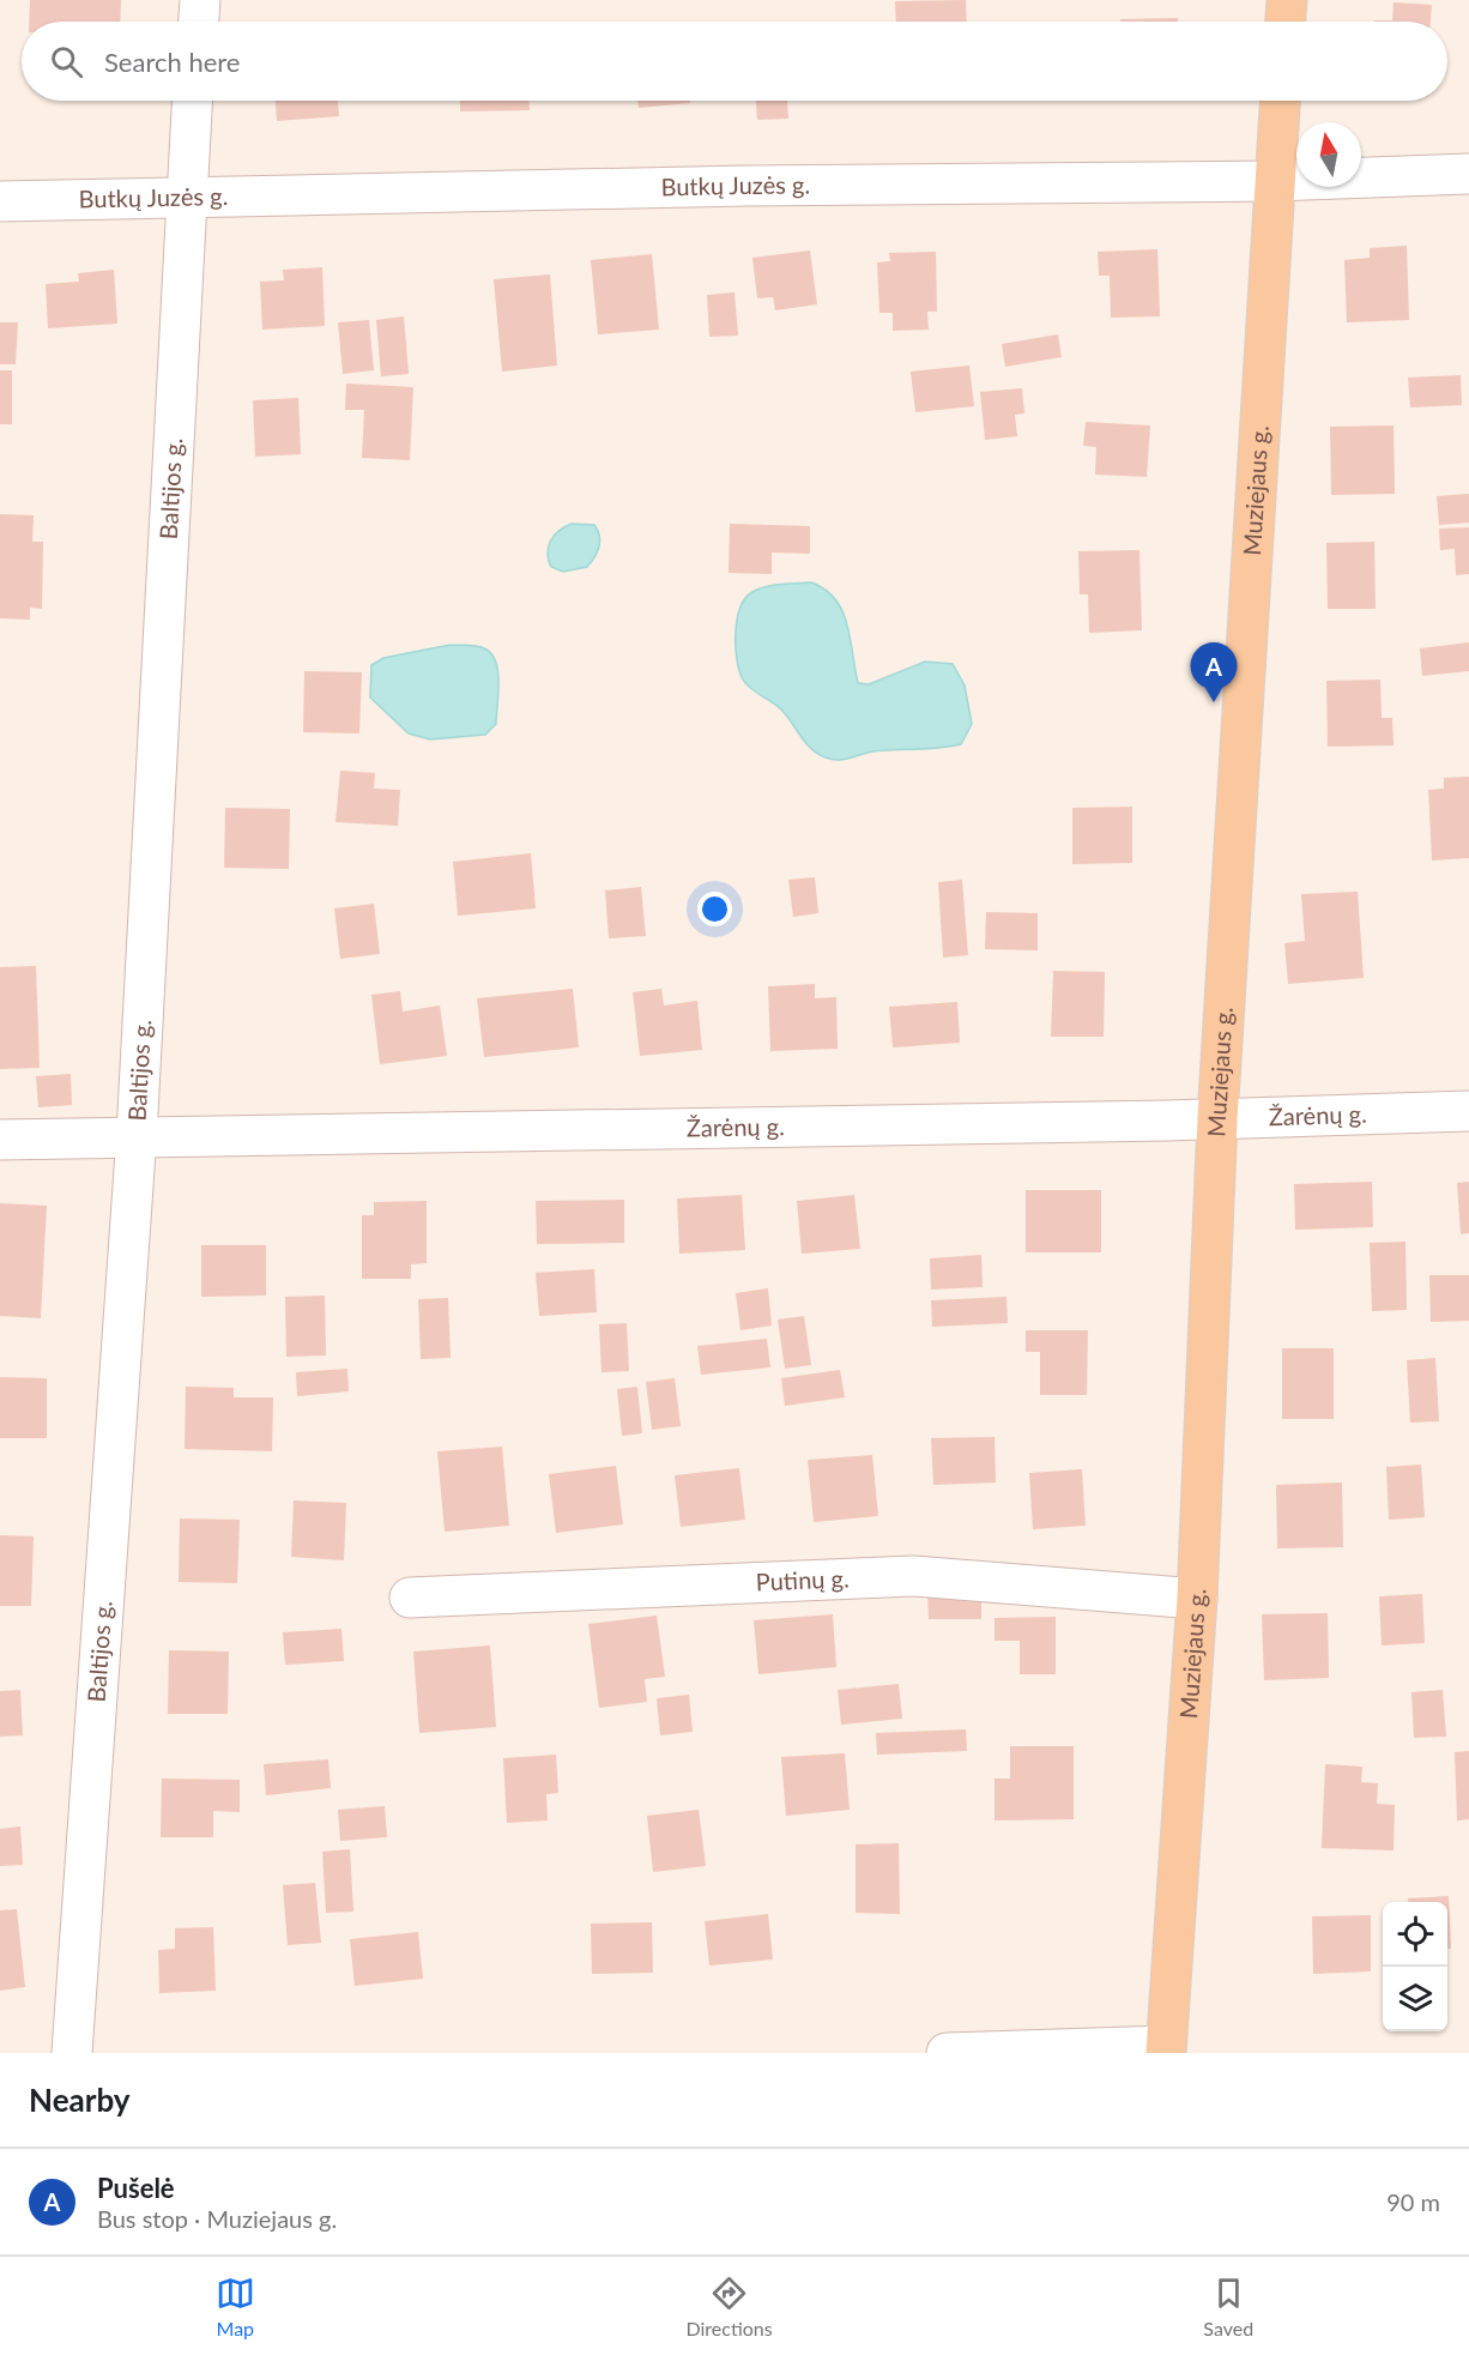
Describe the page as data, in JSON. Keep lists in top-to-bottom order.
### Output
{
  "streets": {
    "main road": ["Muziejaus g."],
    "street": [
      "Butkų Juzės g.",
      "Baltijos g.",
      "Žarėnų g.",
      "Putinų g."
    ]
  },
  "crossings": [
    ["Butkų Juzės g.", "Baltijos g."],
    ["Butkų Juzės g.", "Muziejaus g."],
    ["Baltijos g.", "Žarėnų g."],
    ["Muziejaus g.", "Žarėnų g."],
    ["Muziejaus g.", "Putinų g."]
  ],
  "north": "top",
  "page": {
    "search": "Search here",
    "pins": "A",
    "heading": "Nearby",
    "list": [
      {
        "mark": "A",
        "name": "Pušelė",
        "note": "Bus stop · Muziejaus g.",
        "value": "90 m"
      }
    ],
    "nav": ["Map", "Directions", "Saved"]
  }
}
